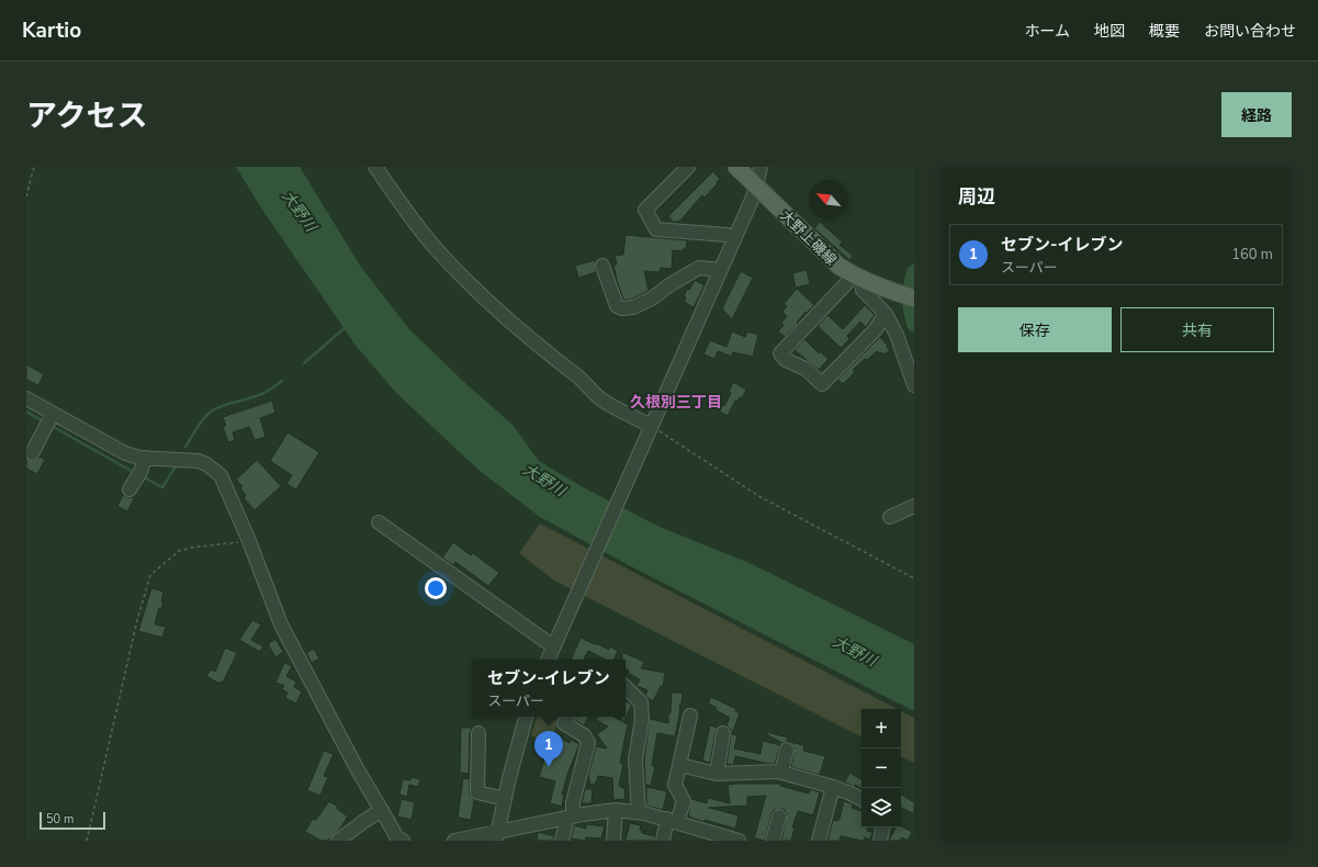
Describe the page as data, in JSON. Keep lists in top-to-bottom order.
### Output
{
  "streets": {
    "main road": ["大野上磯線"]
  },
  "districts": ["久根別三丁目"],
  "water": ["大野川"],
  "scale_bar": "50 m",
  "north": "top left",
  "page": {
    "header": "Kartio",
    "nav": [
      "ホーム",
      "地図",
      "概要",
      "お問い合わせ"
    ],
    "title": "アクセス",
    "buttons": [
      "経路",
      ["保存", "共有"]
    ],
    "heading": "周辺",
    "list": [
      {
        "mark": "1",
        "name": "セブン-イレブン",
        "note": "スーパー",
        "value": "160 m"
      }
    ],
    "popup": ["セブン-イレブン", "スーパー"],
    "map_buttons": ["+", "−"],
    "pins": "1",
    "scale": "50 m"
  }
}
